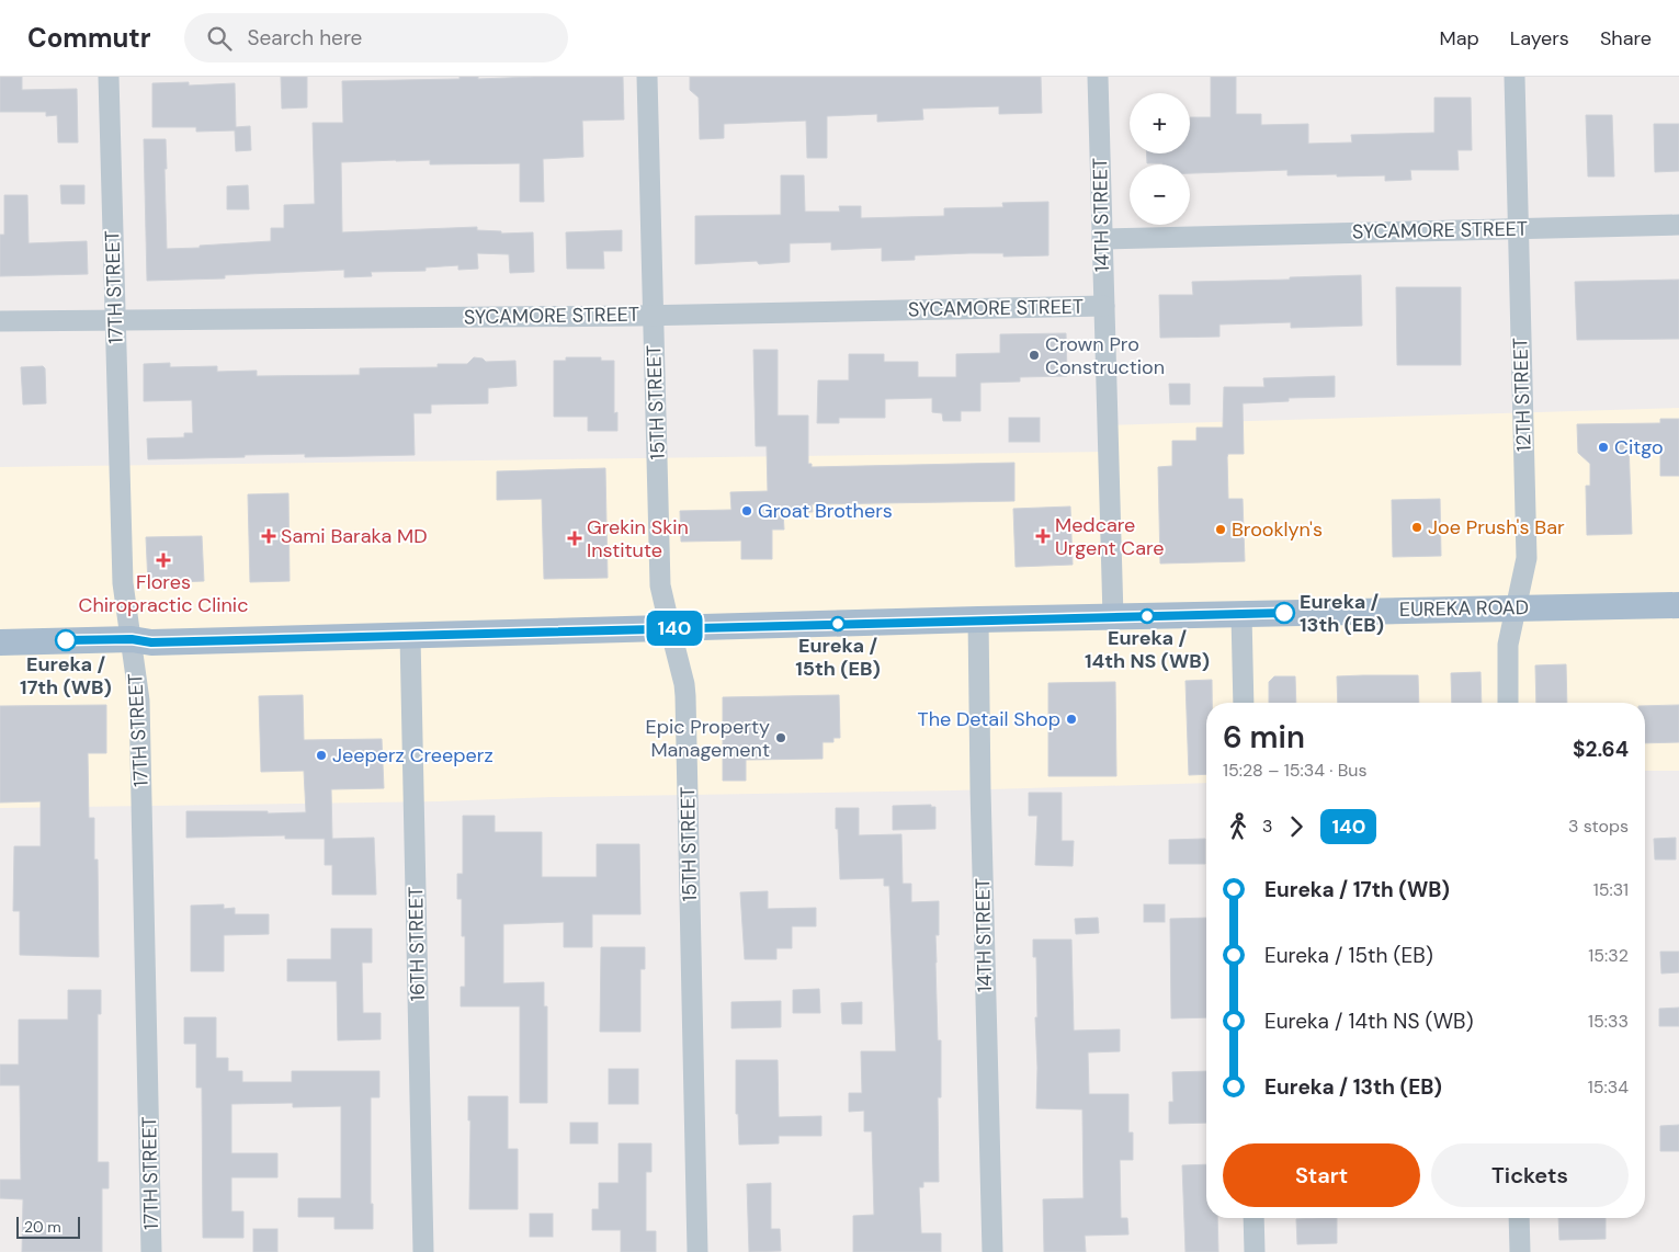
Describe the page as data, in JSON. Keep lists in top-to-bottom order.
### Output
{
  "streets": {
    "main road": ["EUREKA ROAD"],
    "street": [
      "14TH STREET",
      "SYCAMORE STREET",
      "17TH STREET",
      "12TH STREET",
      "15TH STREET",
      "16TH STREET"
    ]
  },
  "crossings": [
    ["14TH STREET", "SYCAMORE STREET"],
    ["14TH STREET", "EUREKA ROAD"],
    ["SYCAMORE STREET", "17TH STREET"],
    ["SYCAMORE STREET", "12TH STREET"],
    ["SYCAMORE STREET", "15TH STREET"],
    ["17TH STREET", "EUREKA ROAD"],
    ["12TH STREET", "EUREKA ROAD"],
    ["15TH STREET", "EUREKA ROAD"],
    ["EUREKA ROAD", "16TH STREET"]
  ],
  "places": {
    "other": [
      "Crown Pro Construction",
      "Citgo",
      "Groat Brothers",
      "Joe Prush's Bar",
      "Brooklyn's",
      "Eureka / 13th (EB)",
      "Eureka / 14th NS (WB)",
      "Eureka / 15th (EB)",
      "Eureka / 17th (WB)",
      "The Detail Shop",
      "Epic Property Management",
      "Jeeperz Creeperz"
    ],
    "health": [
      "Sami Baraka MD",
      "Medcare Urgent Care",
      "Grekin Skin Institute",
      "Flores Chiropractic Clinic"
    ]
  },
  "lines": ["bus line 140"],
  "scale_bar": "20 m",
  "page": {
    "header": "Commutr",
    "search": "Search here",
    "nav": ["Map", "Layers", "Share"],
    "on_map": "140",
    "map_buttons": ["+", "−"],
    "heading": ["6 min", "15:28 – 15:34 · Bus", "$2.64"],
    "legs": ["3", "140", "3 stops"],
    "list": [
      {
        "name": "Eureka / 17th (WB)",
        "value": "15:31"
      },
      {
        "name": "Eureka / 15th (EB)",
        "value": "15:32"
      },
      {
        "name": "Eureka / 14th NS (WB)",
        "value": "15:33"
      },
      {
        "name": "Eureka / 13th (EB)",
        "value": "15:34"
      }
    ],
    "buttons": ["Start", "Tickets"],
    "scale": "20 m"
  }
}
